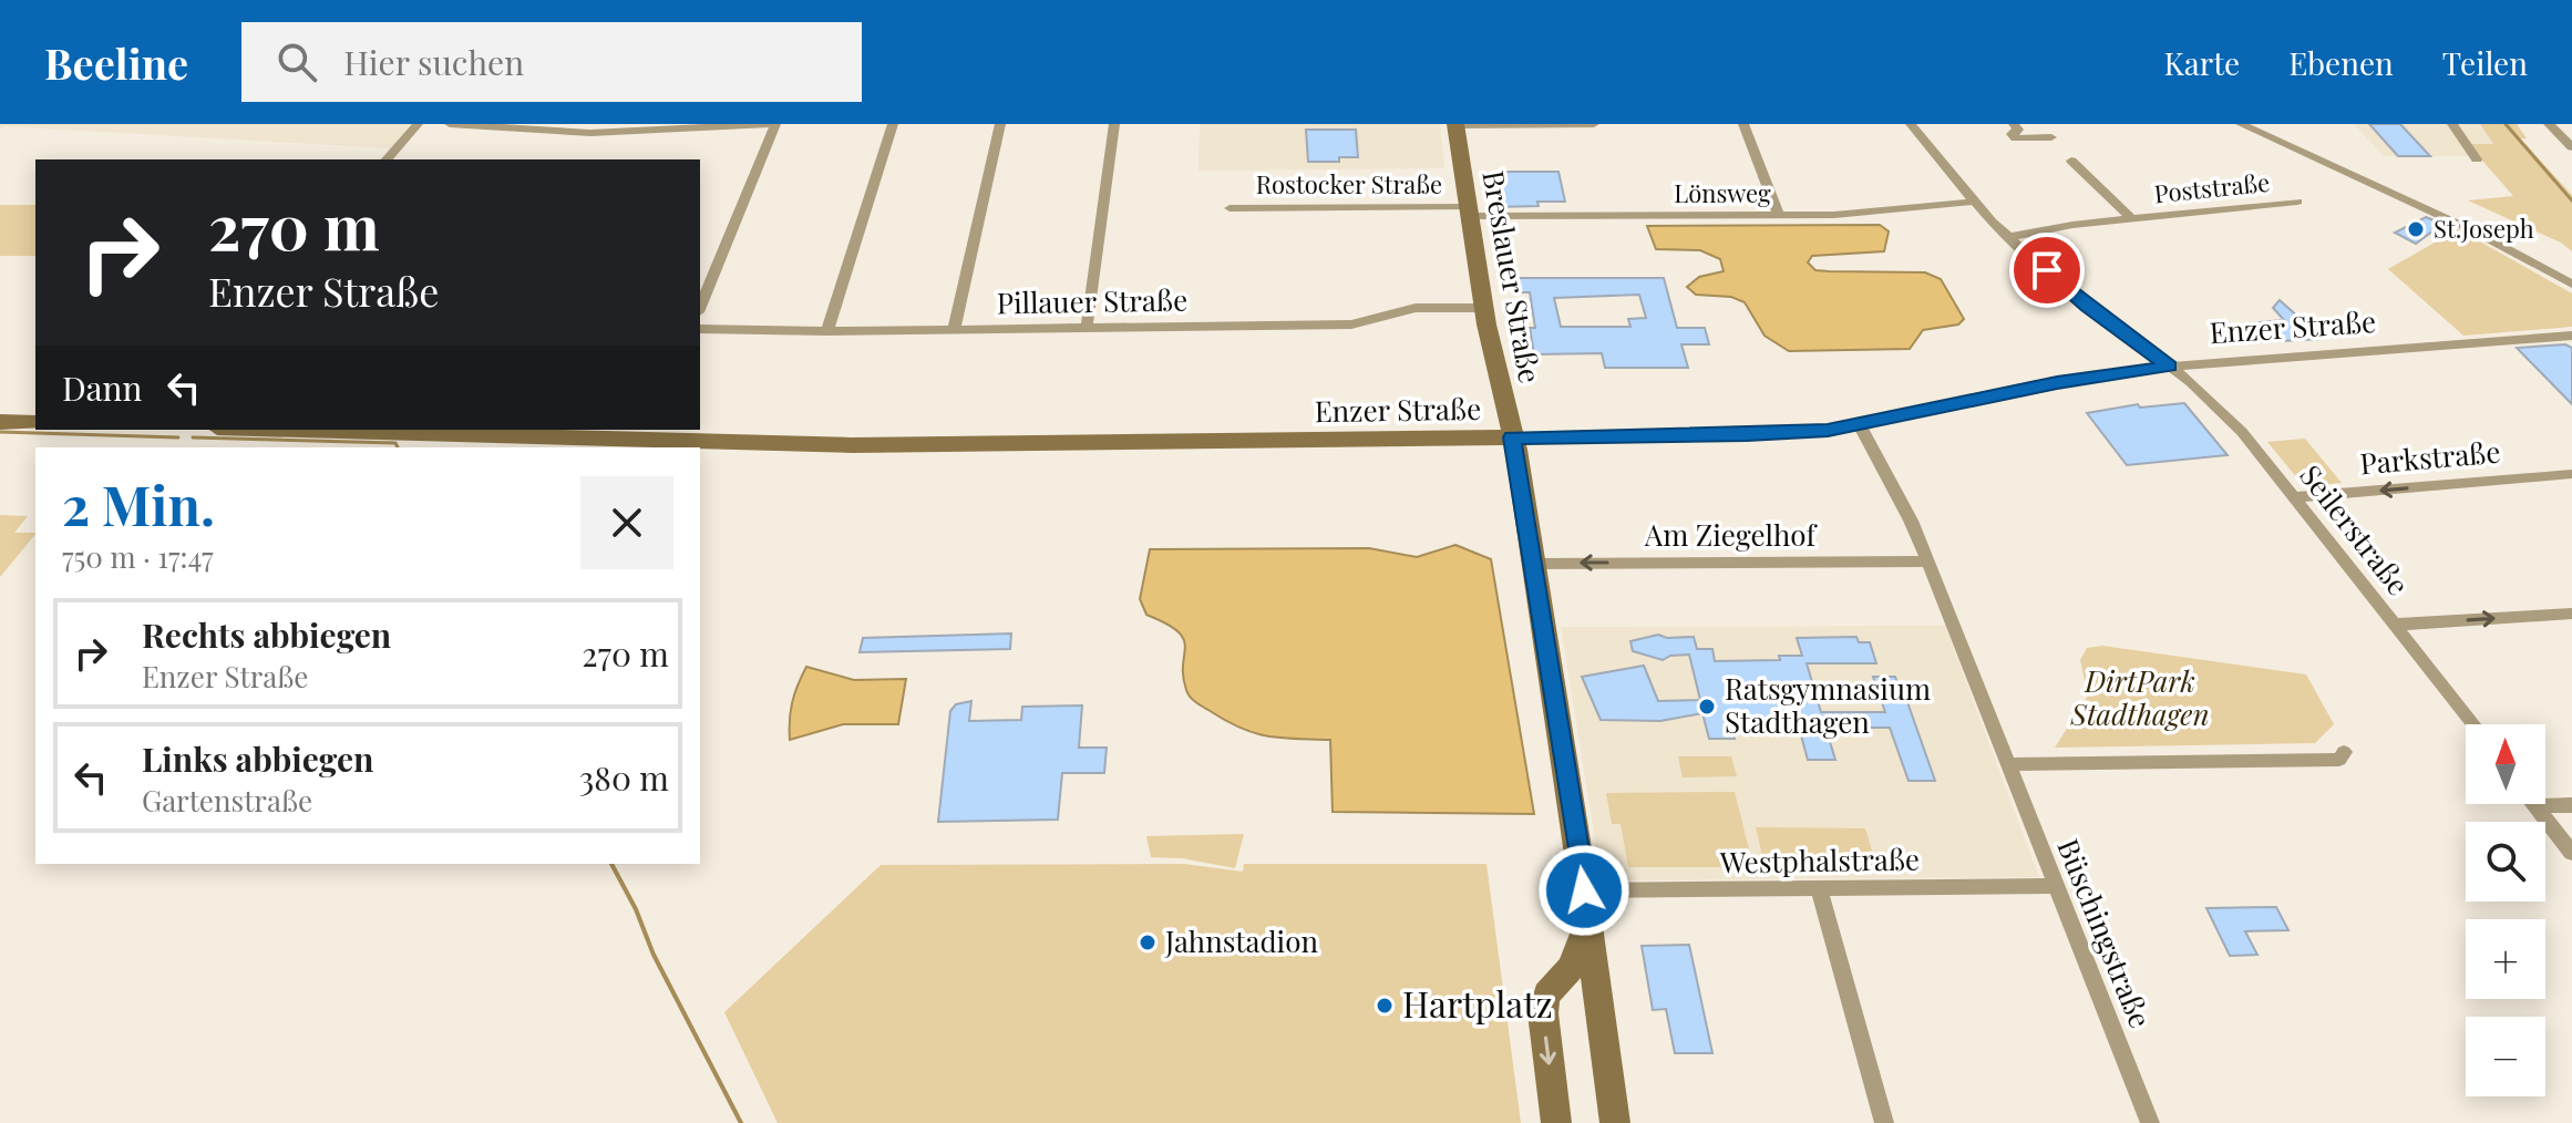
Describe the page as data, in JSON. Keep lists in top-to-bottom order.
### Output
{
  "streets": {
    "main road": ["Breslauer Straße", "Enzer Straße"],
    "street": [
      "Rostocker Straße",
      "Poststraße",
      "Lönsweg",
      "Pillauer Straße",
      "Parkstraße",
      "Seilerstraße",
      "Am Ziegelhof",
      "Westphalstraße",
      "Büschingstraße"
    ]
  },
  "crossings": [
    ["Rostocker Straße", "Lönsweg"],
    ["Rostocker Straße", "Breslauer Straße"],
    ["Poststraße", "Seilerstraße"],
    ["Lönsweg", "Breslauer Straße"],
    ["Lönsweg", "Seilerstraße"],
    ["Breslauer Straße", "Pillauer Straße"],
    ["Breslauer Straße", "Enzer Straße"],
    ["Breslauer Straße", "Am Ziegelhof"],
    ["Breslauer Straße", "Westphalstraße"],
    ["Enzer Straße", "Seilerstraße"],
    ["Enzer Straße", "Büschingstraße"],
    ["Parkstraße", "Seilerstraße"],
    ["Am Ziegelhof", "Büschingstraße"],
    ["Westphalstraße", "Büschingstraße"]
  ],
  "one_way": ["Am Ziegelhof"],
  "parks": ["DirtPark Stadthagen"],
  "places": [
    "St.Joseph",
    "Ratsgymnasium Stadthagen",
    "Jahnstadion",
    "Hartplatz"
  ],
  "north": "top",
  "page": {
    "header": "Beeline",
    "search": "Hier suchen",
    "nav": ["Karte", "Ebenen", "Teilen"],
    "turn": ["270 m", "Enzer Straße"],
    "then": "Dann",
    "heading": ["2 Min.", "750 m · 17:47"],
    "list": [
      {
        "name": "Rechts abbiegen",
        "note": "Enzer Straße",
        "value": "270 m"
      },
      {
        "name": "Links abbiegen",
        "note": "Gartenstraße",
        "value": "380 m"
      }
    ],
    "map_buttons": ["+", "−"]
  }
}
